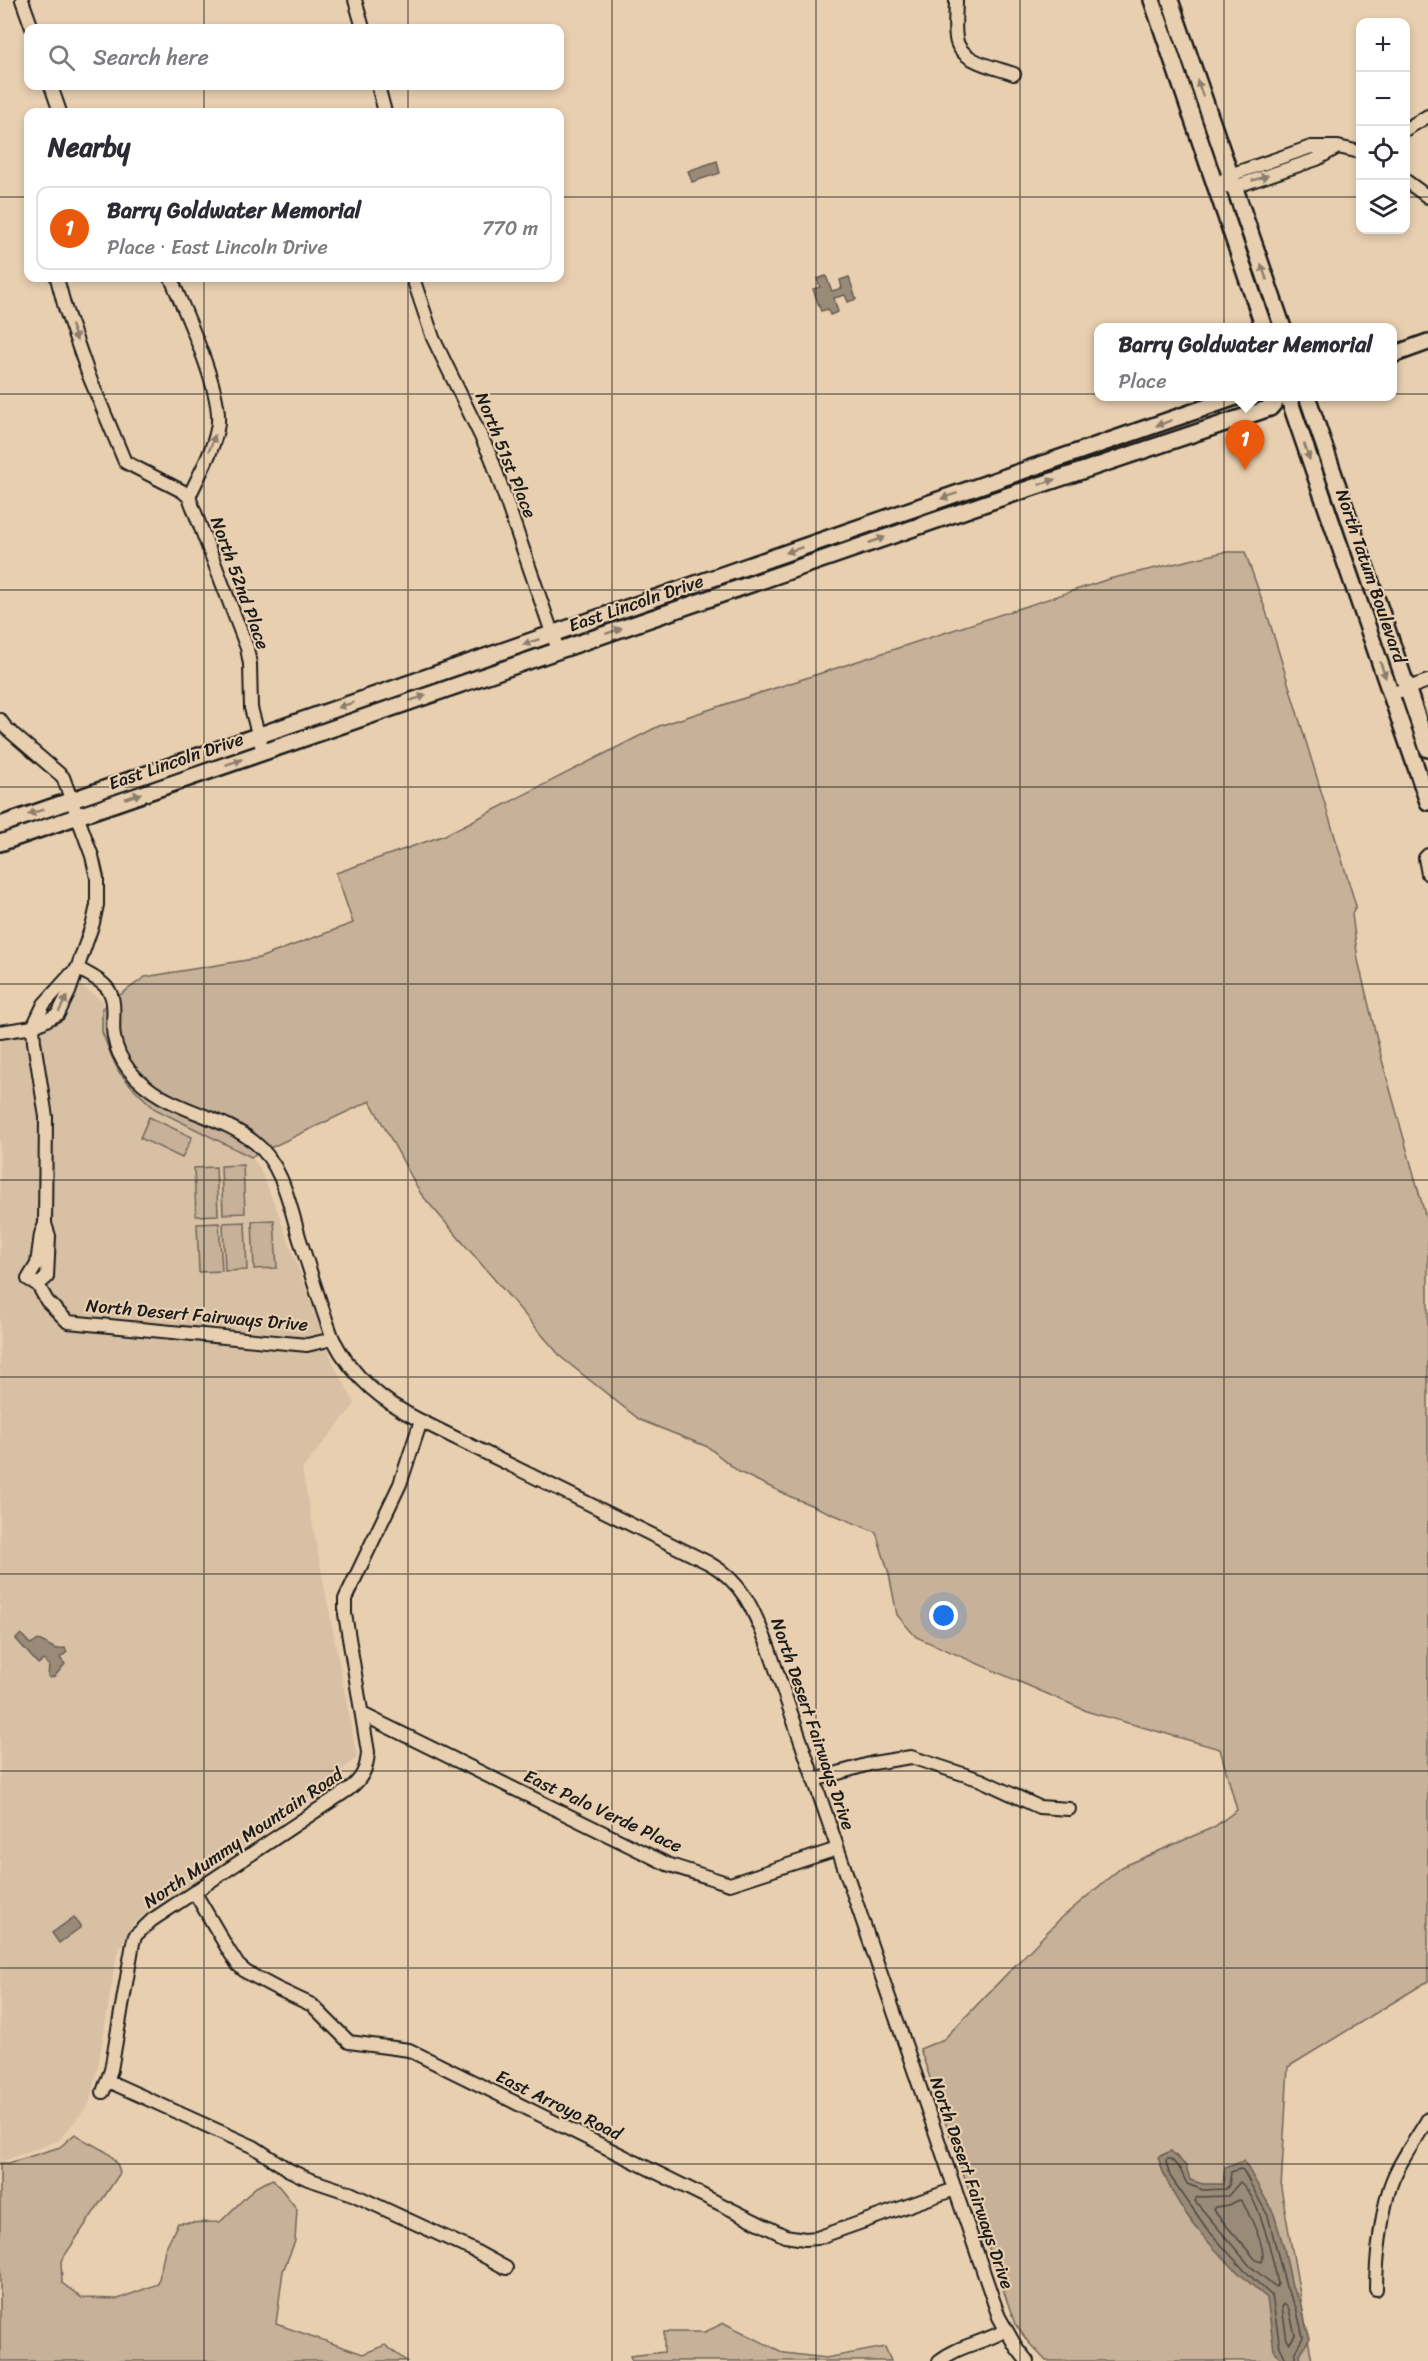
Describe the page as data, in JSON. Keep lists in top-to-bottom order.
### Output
{
  "streets": {
    "main road": ["North Tatum Boulevard", "East Lincoln Drive"],
    "street": [
      "North 51st Place",
      "North 52nd Place",
      "North Desert Fairways Drive",
      "East Palo Verde Place",
      "North Mummy Mountain Road",
      "East Arroyo Road"
    ]
  },
  "crossings": [
    ["North 51st Place", "East Lincoln Drive"],
    ["North 52nd Place", "East Lincoln Drive"],
    ["North Desert Fairways Drive", "East Palo Verde Place"],
    ["North Desert Fairways Drive", "North Mummy Mountain Road"],
    ["North Desert Fairways Drive", "East Arroyo Road"],
    ["East Palo Verde Place", "North Mummy Mountain Road"],
    ["North Mummy Mountain Road", "East Arroyo Road"]
  ],
  "page": {
    "map_buttons": ["+", "−"],
    "search": "Search here",
    "heading": "Nearby",
    "list": [
      {
        "mark": "1",
        "name": "Barry Goldwater Memorial",
        "note": "Place · East Lincoln Drive",
        "value": "770 m"
      }
    ],
    "popup": ["Barry Goldwater Memorial", "Place"],
    "pins": "1"
  }
}
